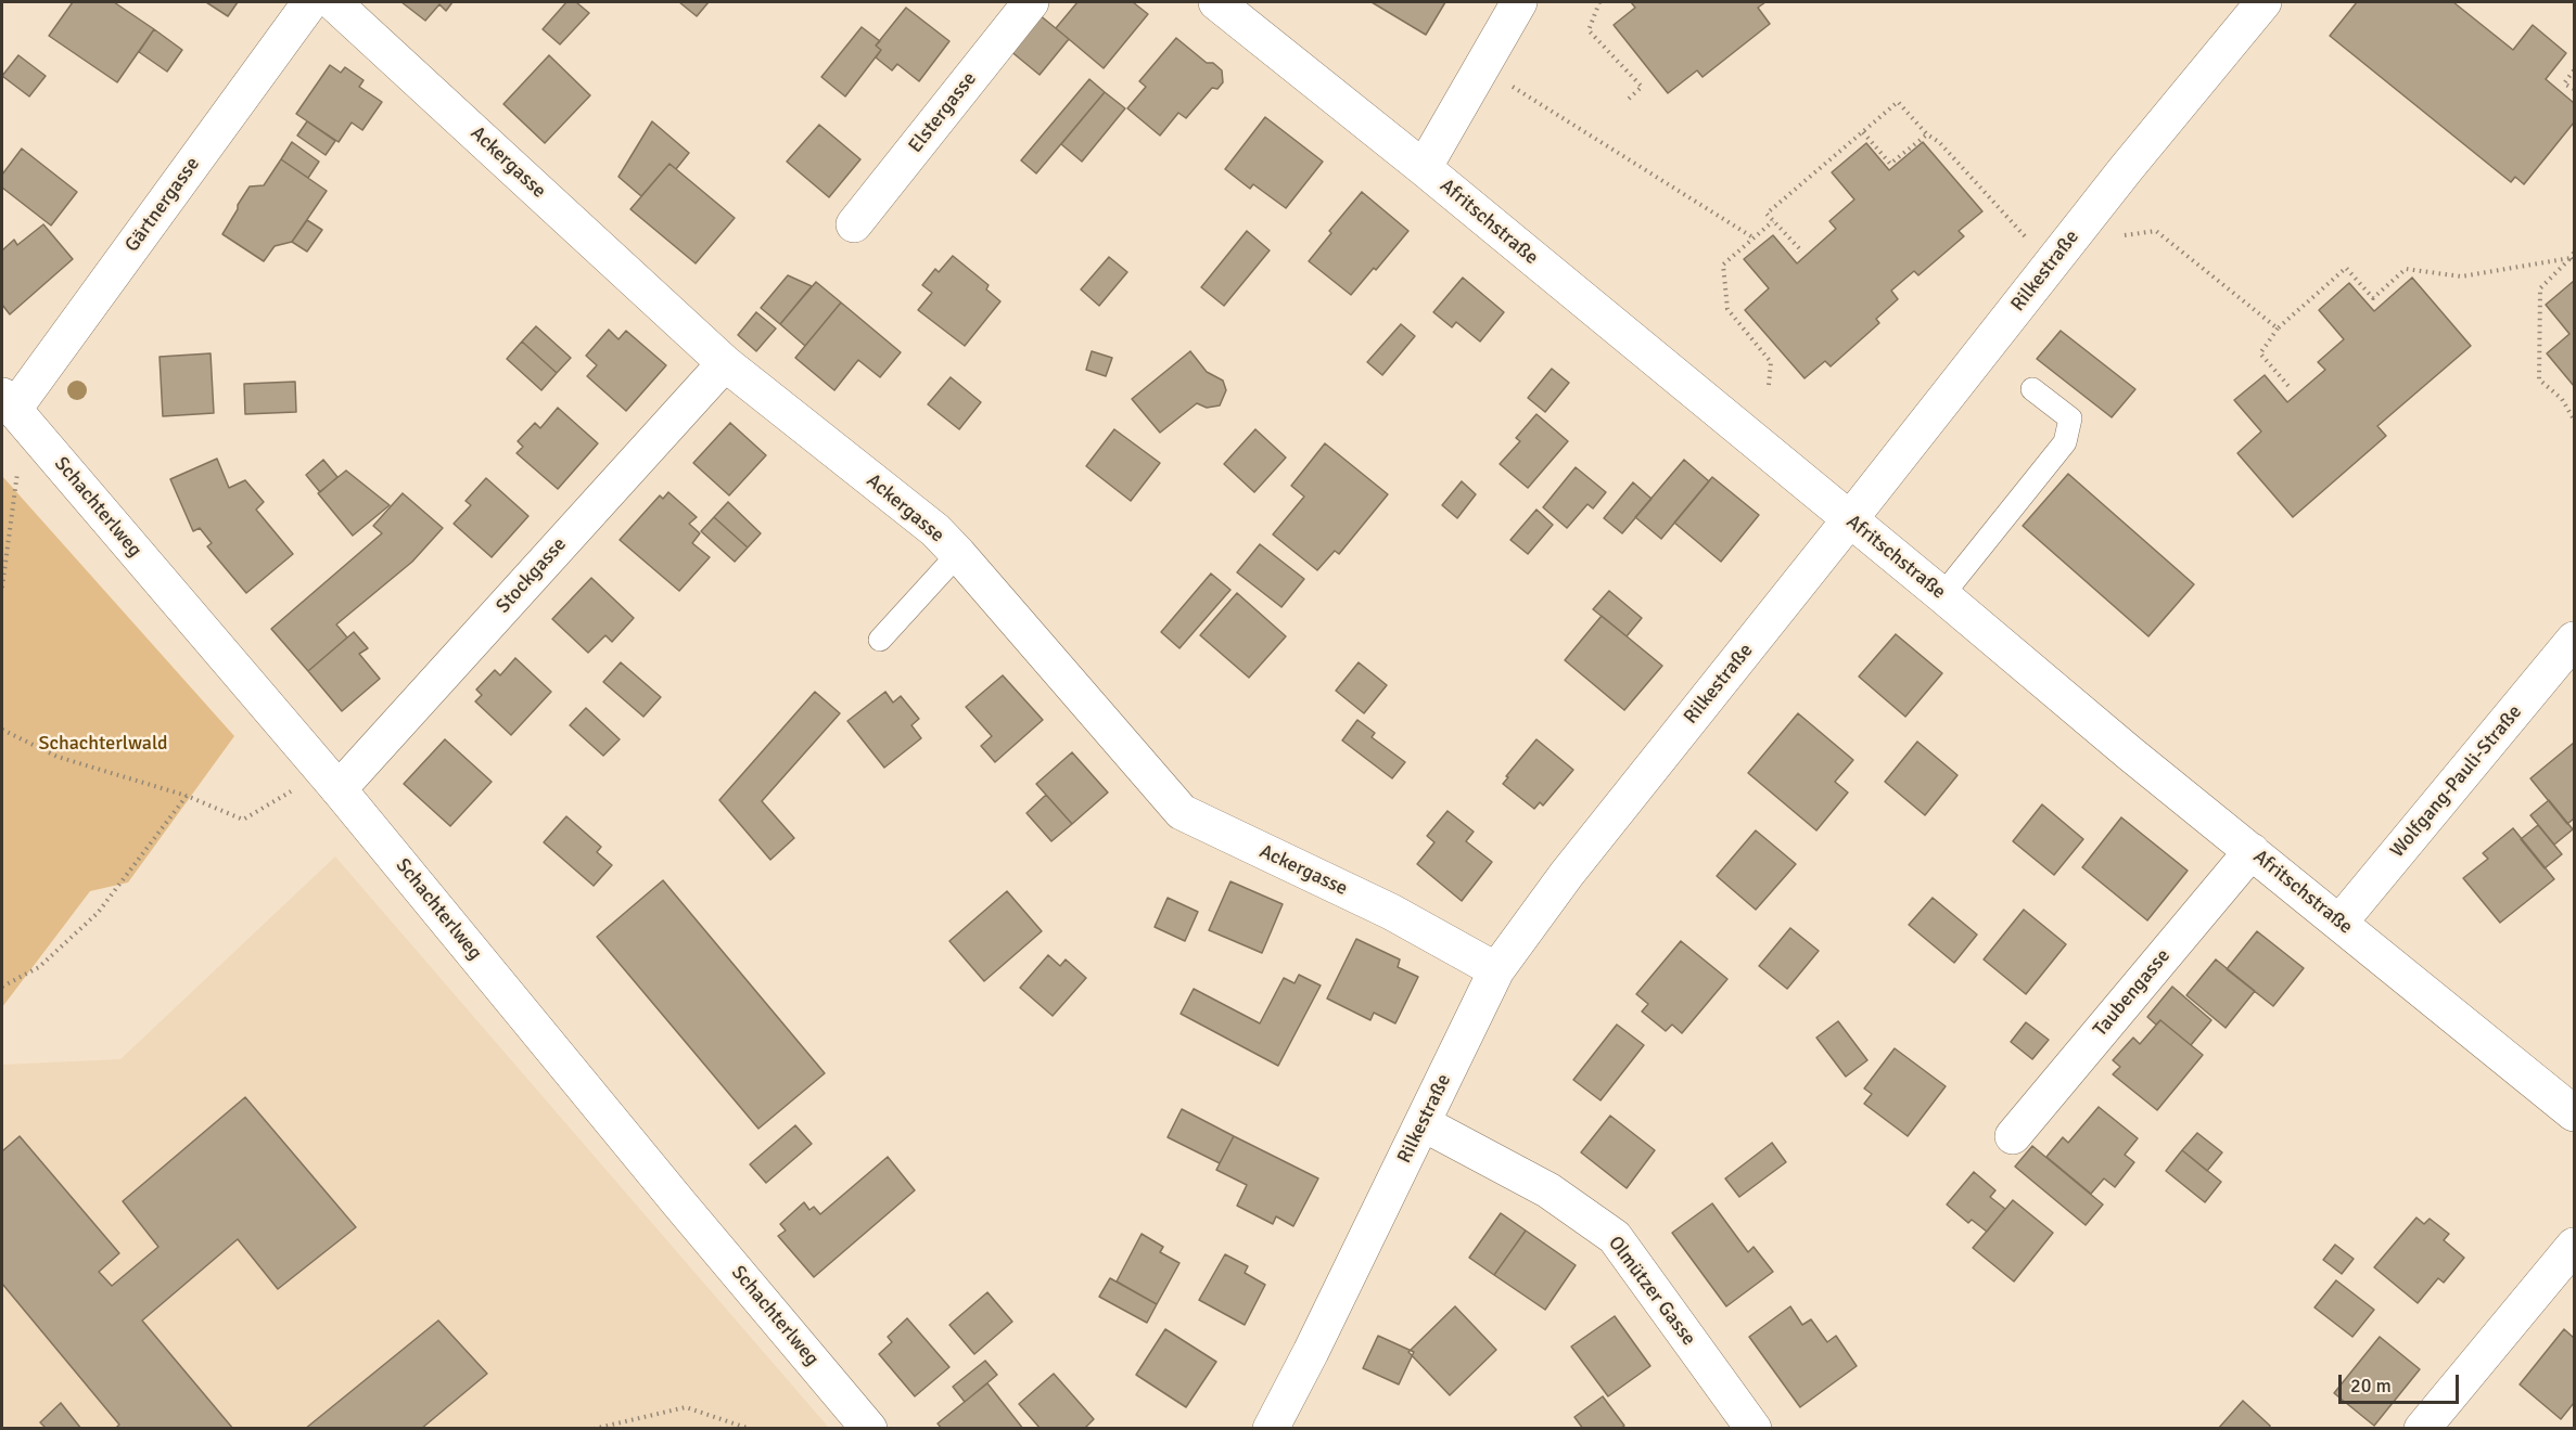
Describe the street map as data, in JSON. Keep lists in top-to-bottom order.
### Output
{
  "streets": {
    "street": [
      "Elstergasse",
      "Ackergasse",
      "Gärtnergasse",
      "Afritschstraße",
      "Rilkestraße",
      "Schachterlweg",
      "Stockgasse",
      "Wolfgang-Pauli-Straße",
      "Taubengasse",
      "Olmützer Gasse"
    ]
  },
  "crossings": [
    ["Ackergasse", "Rilkestraße"],
    ["Ackergasse", "Stockgasse"],
    ["Gärtnergasse", "Schachterlweg"],
    ["Afritschstraße", "Rilkestraße"],
    ["Afritschstraße", "Wolfgang-Pauli-Straße"],
    ["Afritschstraße", "Taubengasse"],
    ["Rilkestraße", "Olmützer Gasse"],
    ["Schachterlweg", "Stockgasse"]
  ],
  "parks": ["Schachterlwald"],
  "scale_bar": "20 m"
}
